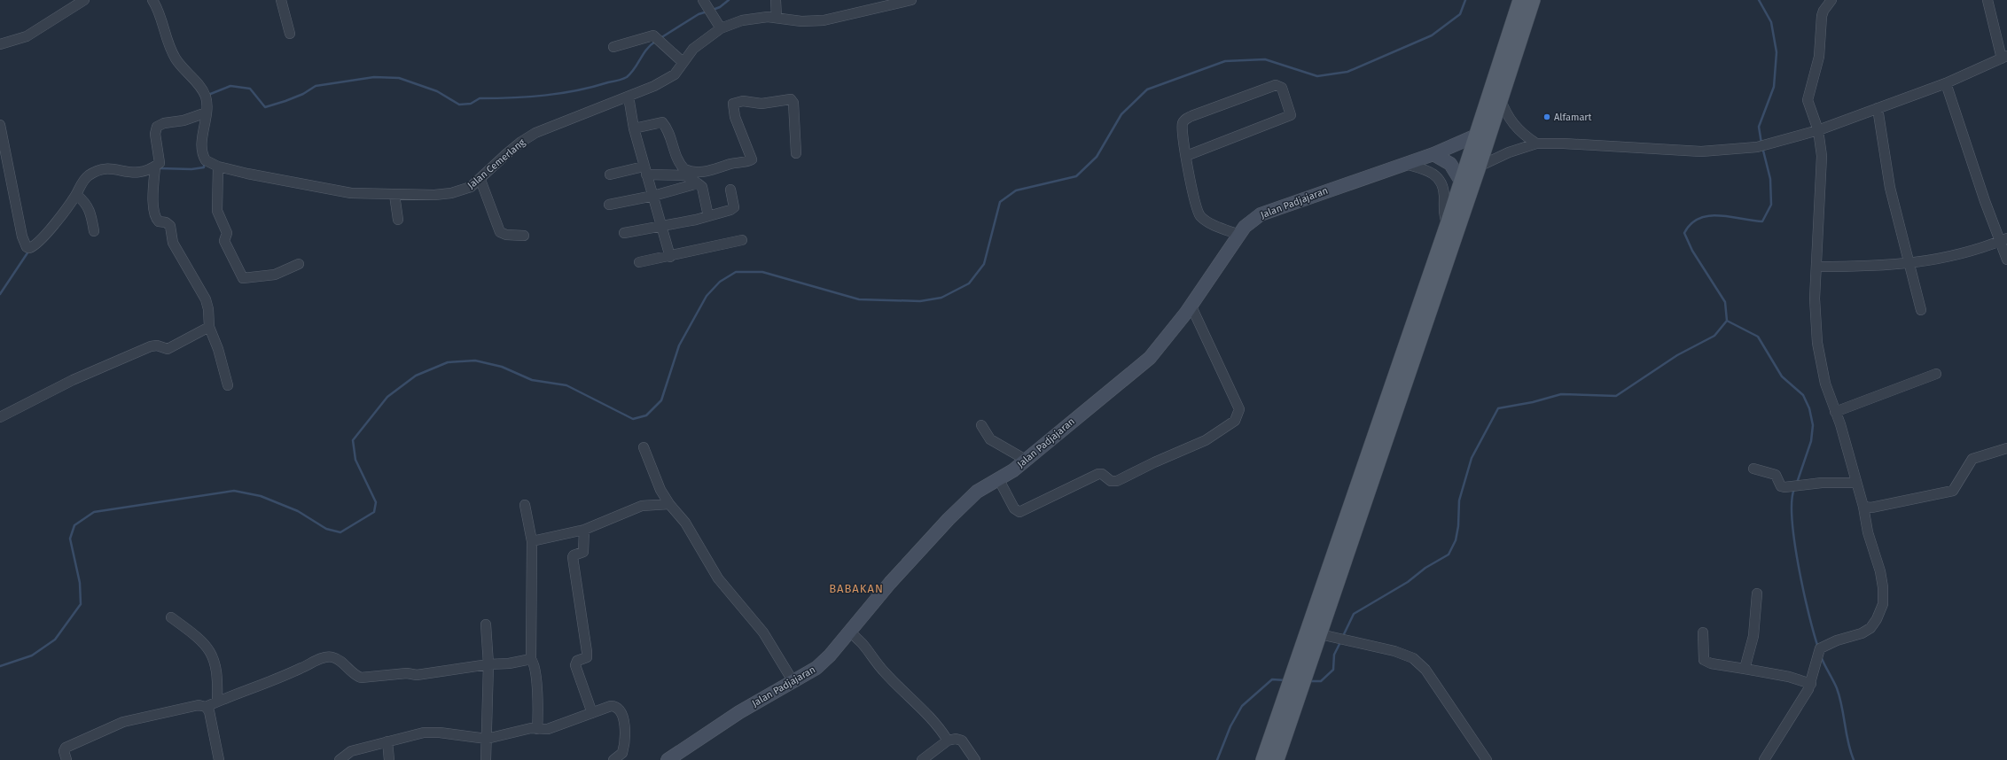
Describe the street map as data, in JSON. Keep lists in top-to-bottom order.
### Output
{
  "streets": {
    "street": ["Jalan Cemerlang", "Jalan Padjajaran"]
  },
  "districts": ["BABAKAN"],
  "places": ["Alfamart"]
}
